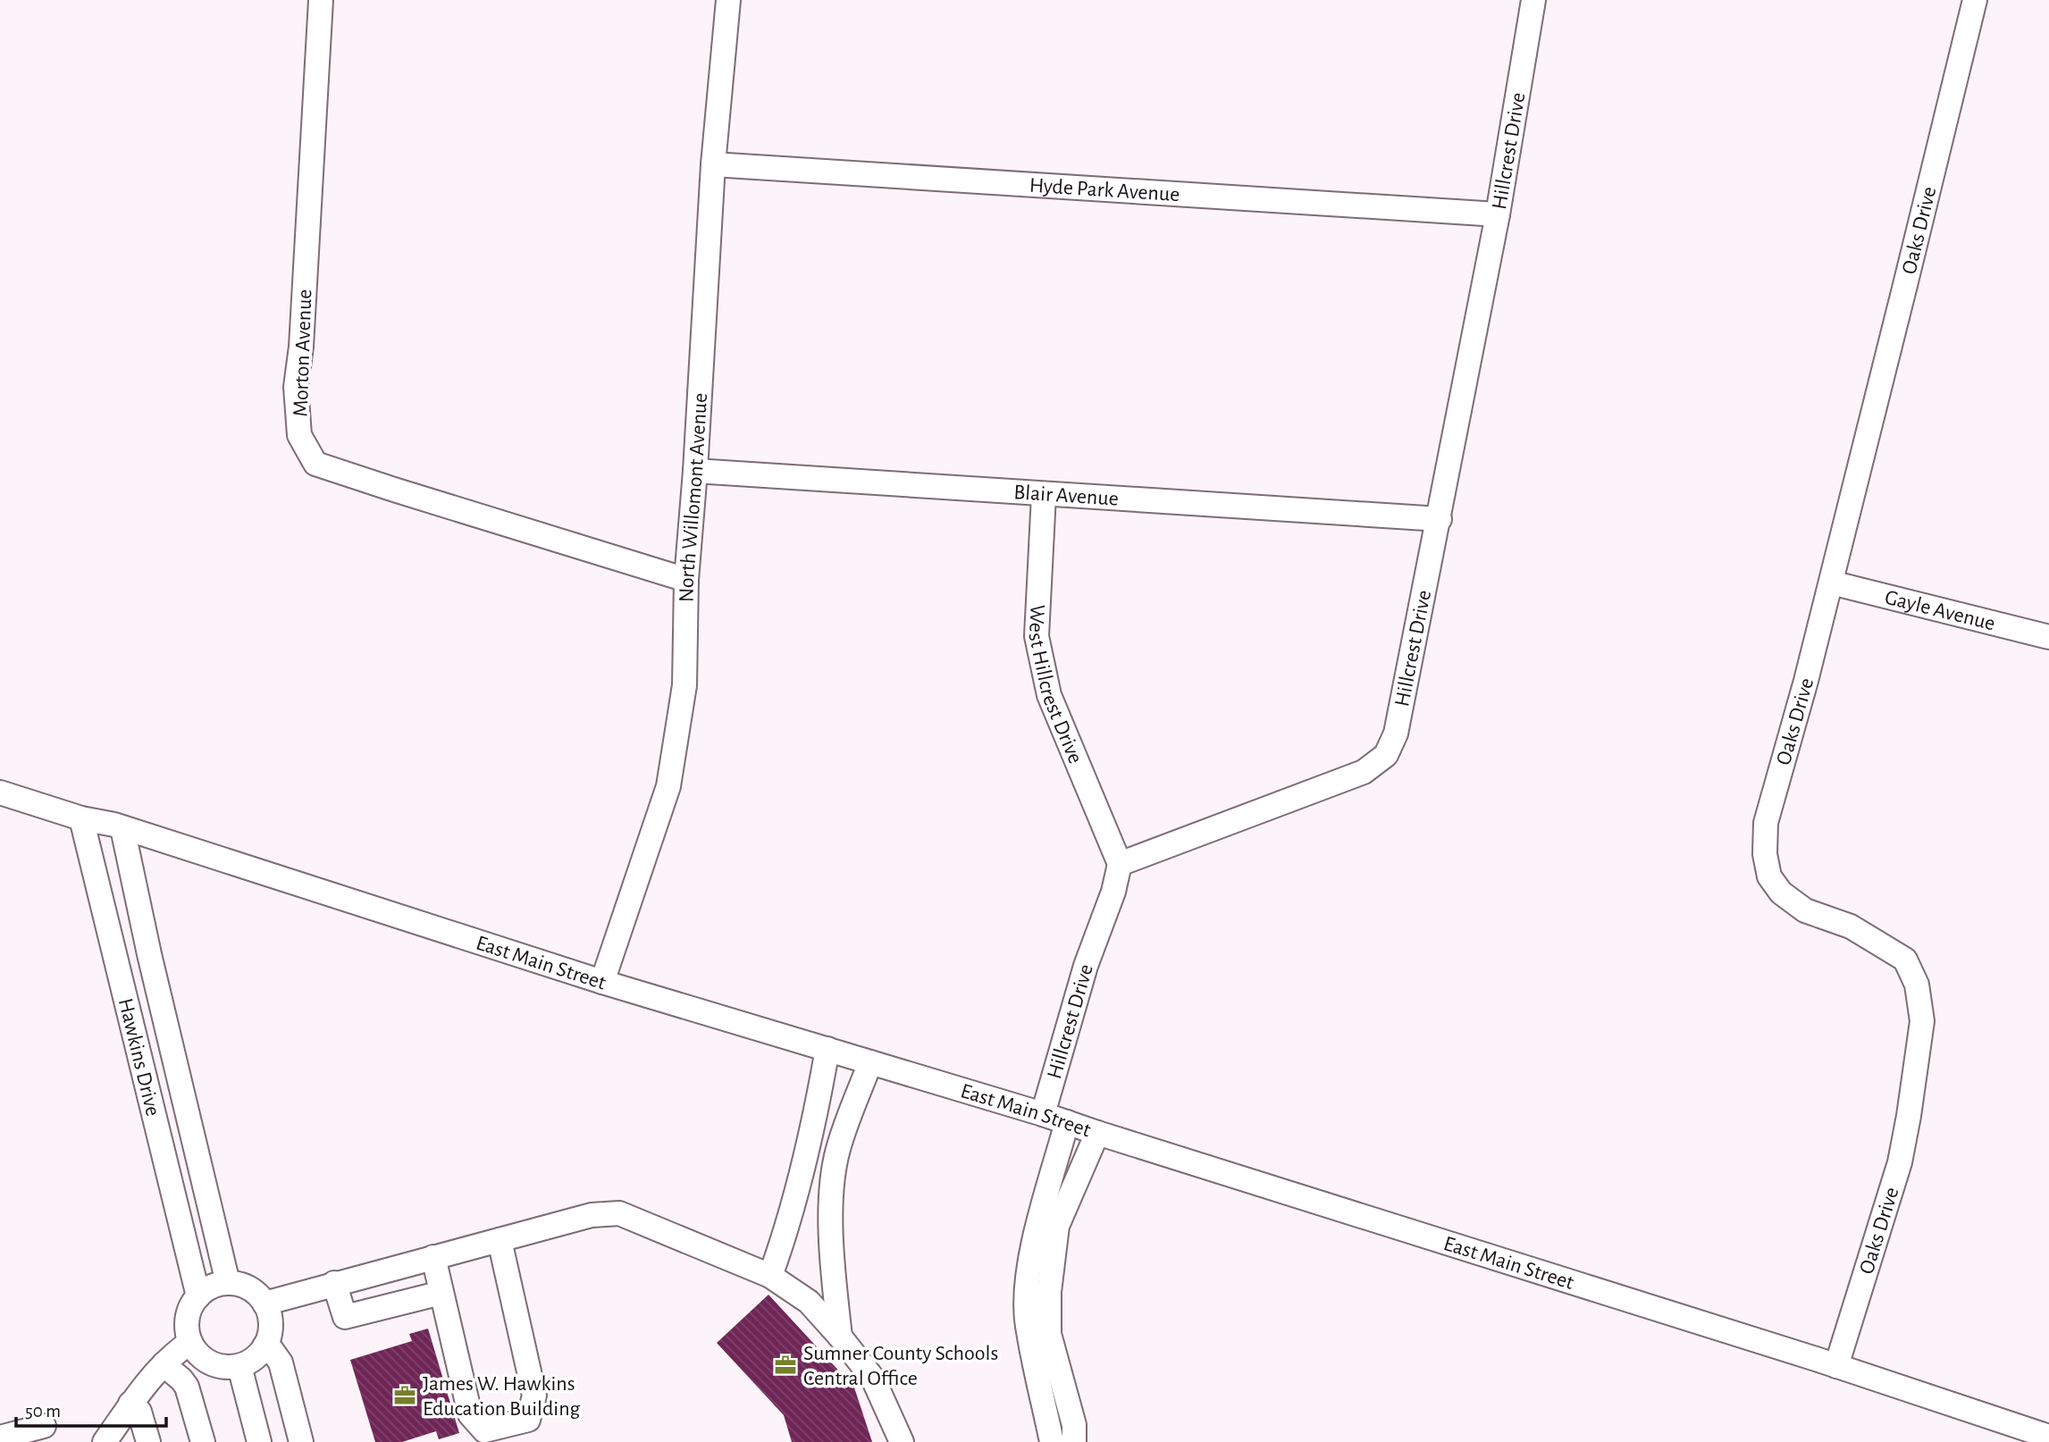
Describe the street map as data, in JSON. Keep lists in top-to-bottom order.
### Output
{
  "streets": {
    "street": [
      "Hillcrest Drive",
      "Hyde Park Avenue",
      "Oaks Drive",
      "Morton Avenue",
      "Blair Avenue",
      "North Willomont Avenue",
      "Gayle Avenue",
      "West Hillcrest Drive",
      "East Main Street",
      "Hawkins Drive"
    ]
  },
  "crossings": [
    ["Hillcrest Drive", "Hyde Park Avenue"],
    ["Hillcrest Drive", "Blair Avenue"],
    ["Hillcrest Drive", "West Hillcrest Drive"],
    ["Hillcrest Drive", "East Main Street"],
    ["Hyde Park Avenue", "North Willomont Avenue"],
    ["Oaks Drive", "Gayle Avenue"],
    ["Oaks Drive", "East Main Street"],
    ["Morton Avenue", "North Willomont Avenue"],
    ["Blair Avenue", "North Willomont Avenue"],
    ["Blair Avenue", "West Hillcrest Drive"],
    ["North Willomont Avenue", "East Main Street"],
    ["East Main Street", "Hawkins Drive"]
  ],
  "places": {
    "office": ["Sumner County Schools Central Office", "James W. Hawkins Education Building"]
  },
  "scale_bar": "50 m"
}
